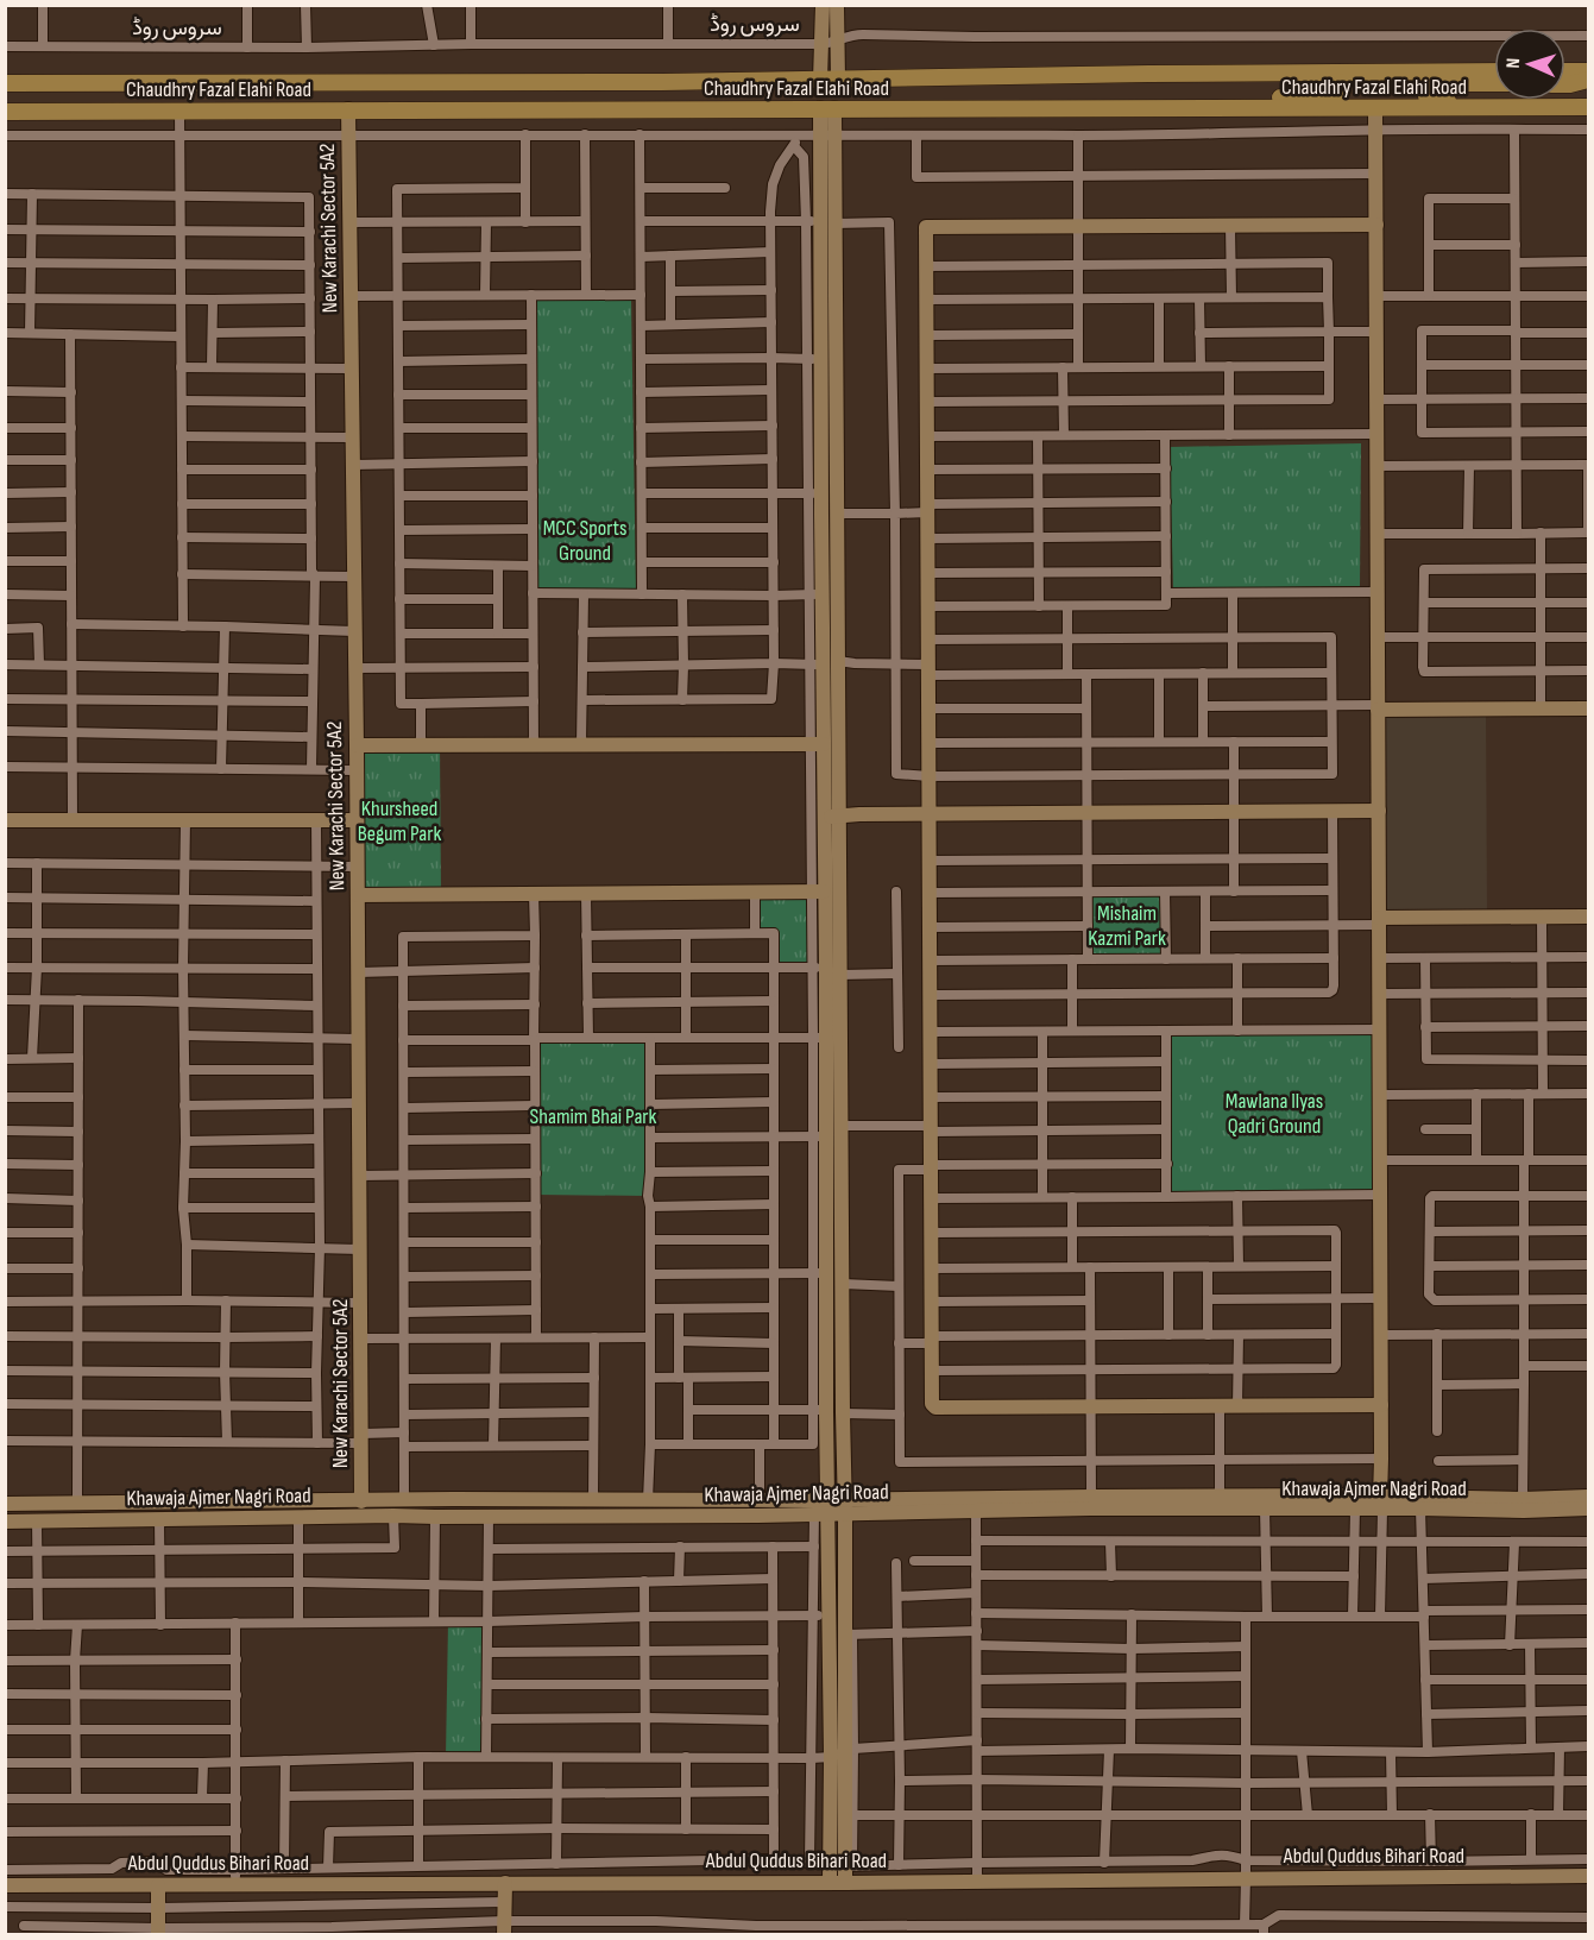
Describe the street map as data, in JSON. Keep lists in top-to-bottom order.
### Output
{
  "streets": {
    "main road": [
      "Chaudhry Fazal Elahi Road",
      "New Karachi Sector 5A2",
      "Khawaja Ajmer Nagri Road",
      "Abdul Quddus Bihari Road"
    ],
    "street": ["سروس روڈ"]
  },
  "crossings": [
    ["Chaudhry Fazal Elahi Road", "New Karachi Sector 5A2"],
    ["New Karachi Sector 5A2", "Khawaja Ajmer Nagri Road"]
  ],
  "parks": [
    "MCC Sports Ground",
    "Khursheed Begum Park",
    "Mishaim Kazmi Park",
    "Mawlana Ilyas Qadri Ground",
    "Shamim Bhai Park"
  ],
  "north": "left"
}
